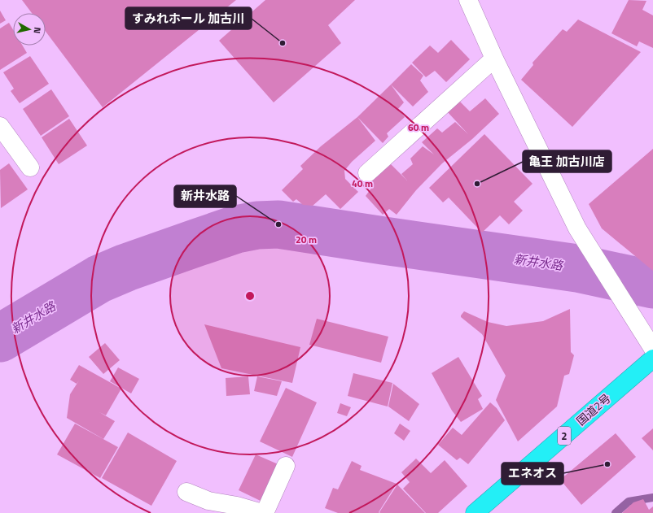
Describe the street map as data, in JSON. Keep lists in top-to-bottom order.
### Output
{
  "streets": {
    "highway": ["国道2号", "2"]
  },
  "water": ["新井水路"],
  "places": [
    "すみれホール 加古川",
    "亀王 加古川店",
    "新井水路",
    "エネオス"
  ],
  "north": "right",
  "rings": ["60 m", "40 m", "20 m"]
}
